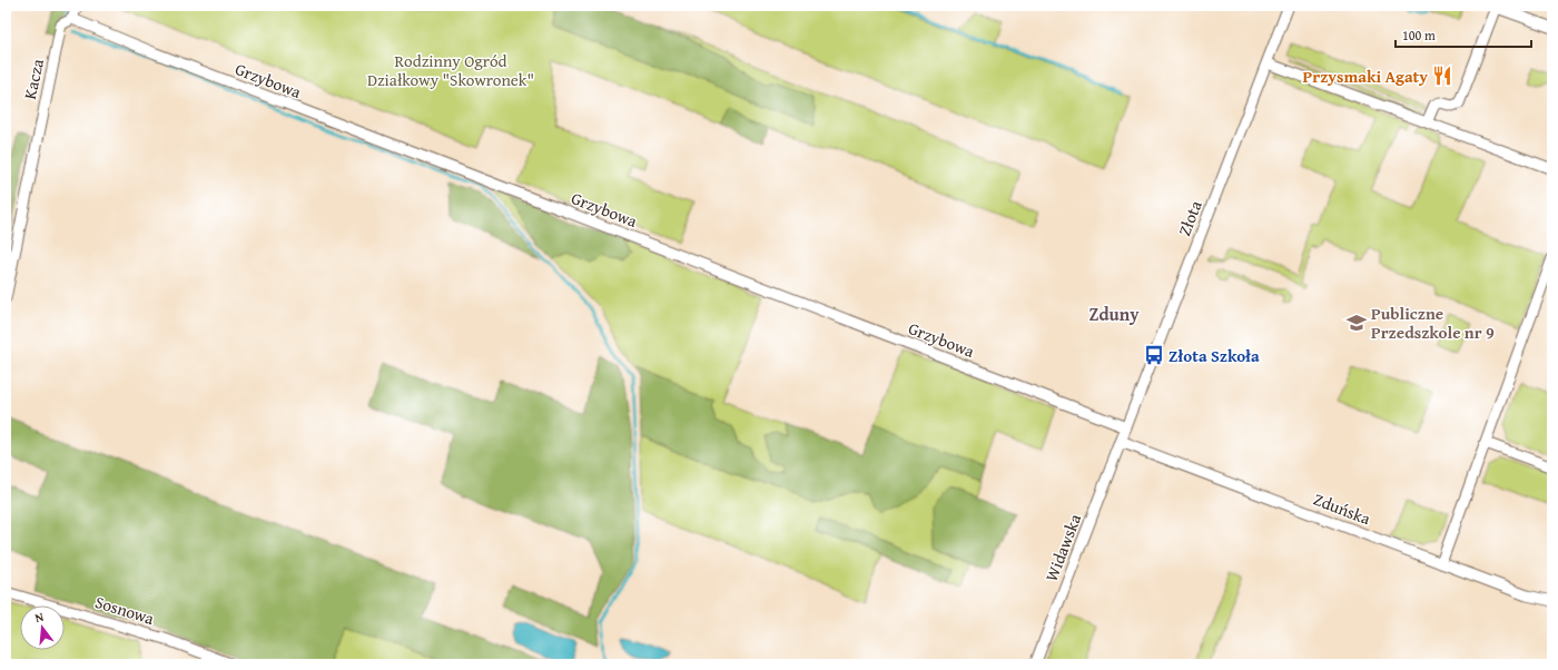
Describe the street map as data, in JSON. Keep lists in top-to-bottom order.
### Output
{
  "streets": {
    "street": [
      "Kacza",
      "Grzybowa",
      "Złota",
      "Zduńska",
      "Widawska",
      "Sosnowa"
    ]
  },
  "crossings": [
    ["Kacza", "Grzybowa"],
    ["Grzybowa", "Złota"],
    ["Złota", "Zduńska"],
    ["Złota", "Widawska"],
    ["Zduńska", "Widawska"]
  ],
  "districts": ["Zduny"],
  "parks": ["Rodzinny Ogród Działkowy \"Skowronek\""],
  "places": {
    "restaurant": ["Przysmaki Agaty"],
    "school or university": ["Publiczne Przedszkole nr 9"],
    "bus stop": ["Złota Szkoła"]
  },
  "scale_bar": "100 m",
  "north": "top"
}
